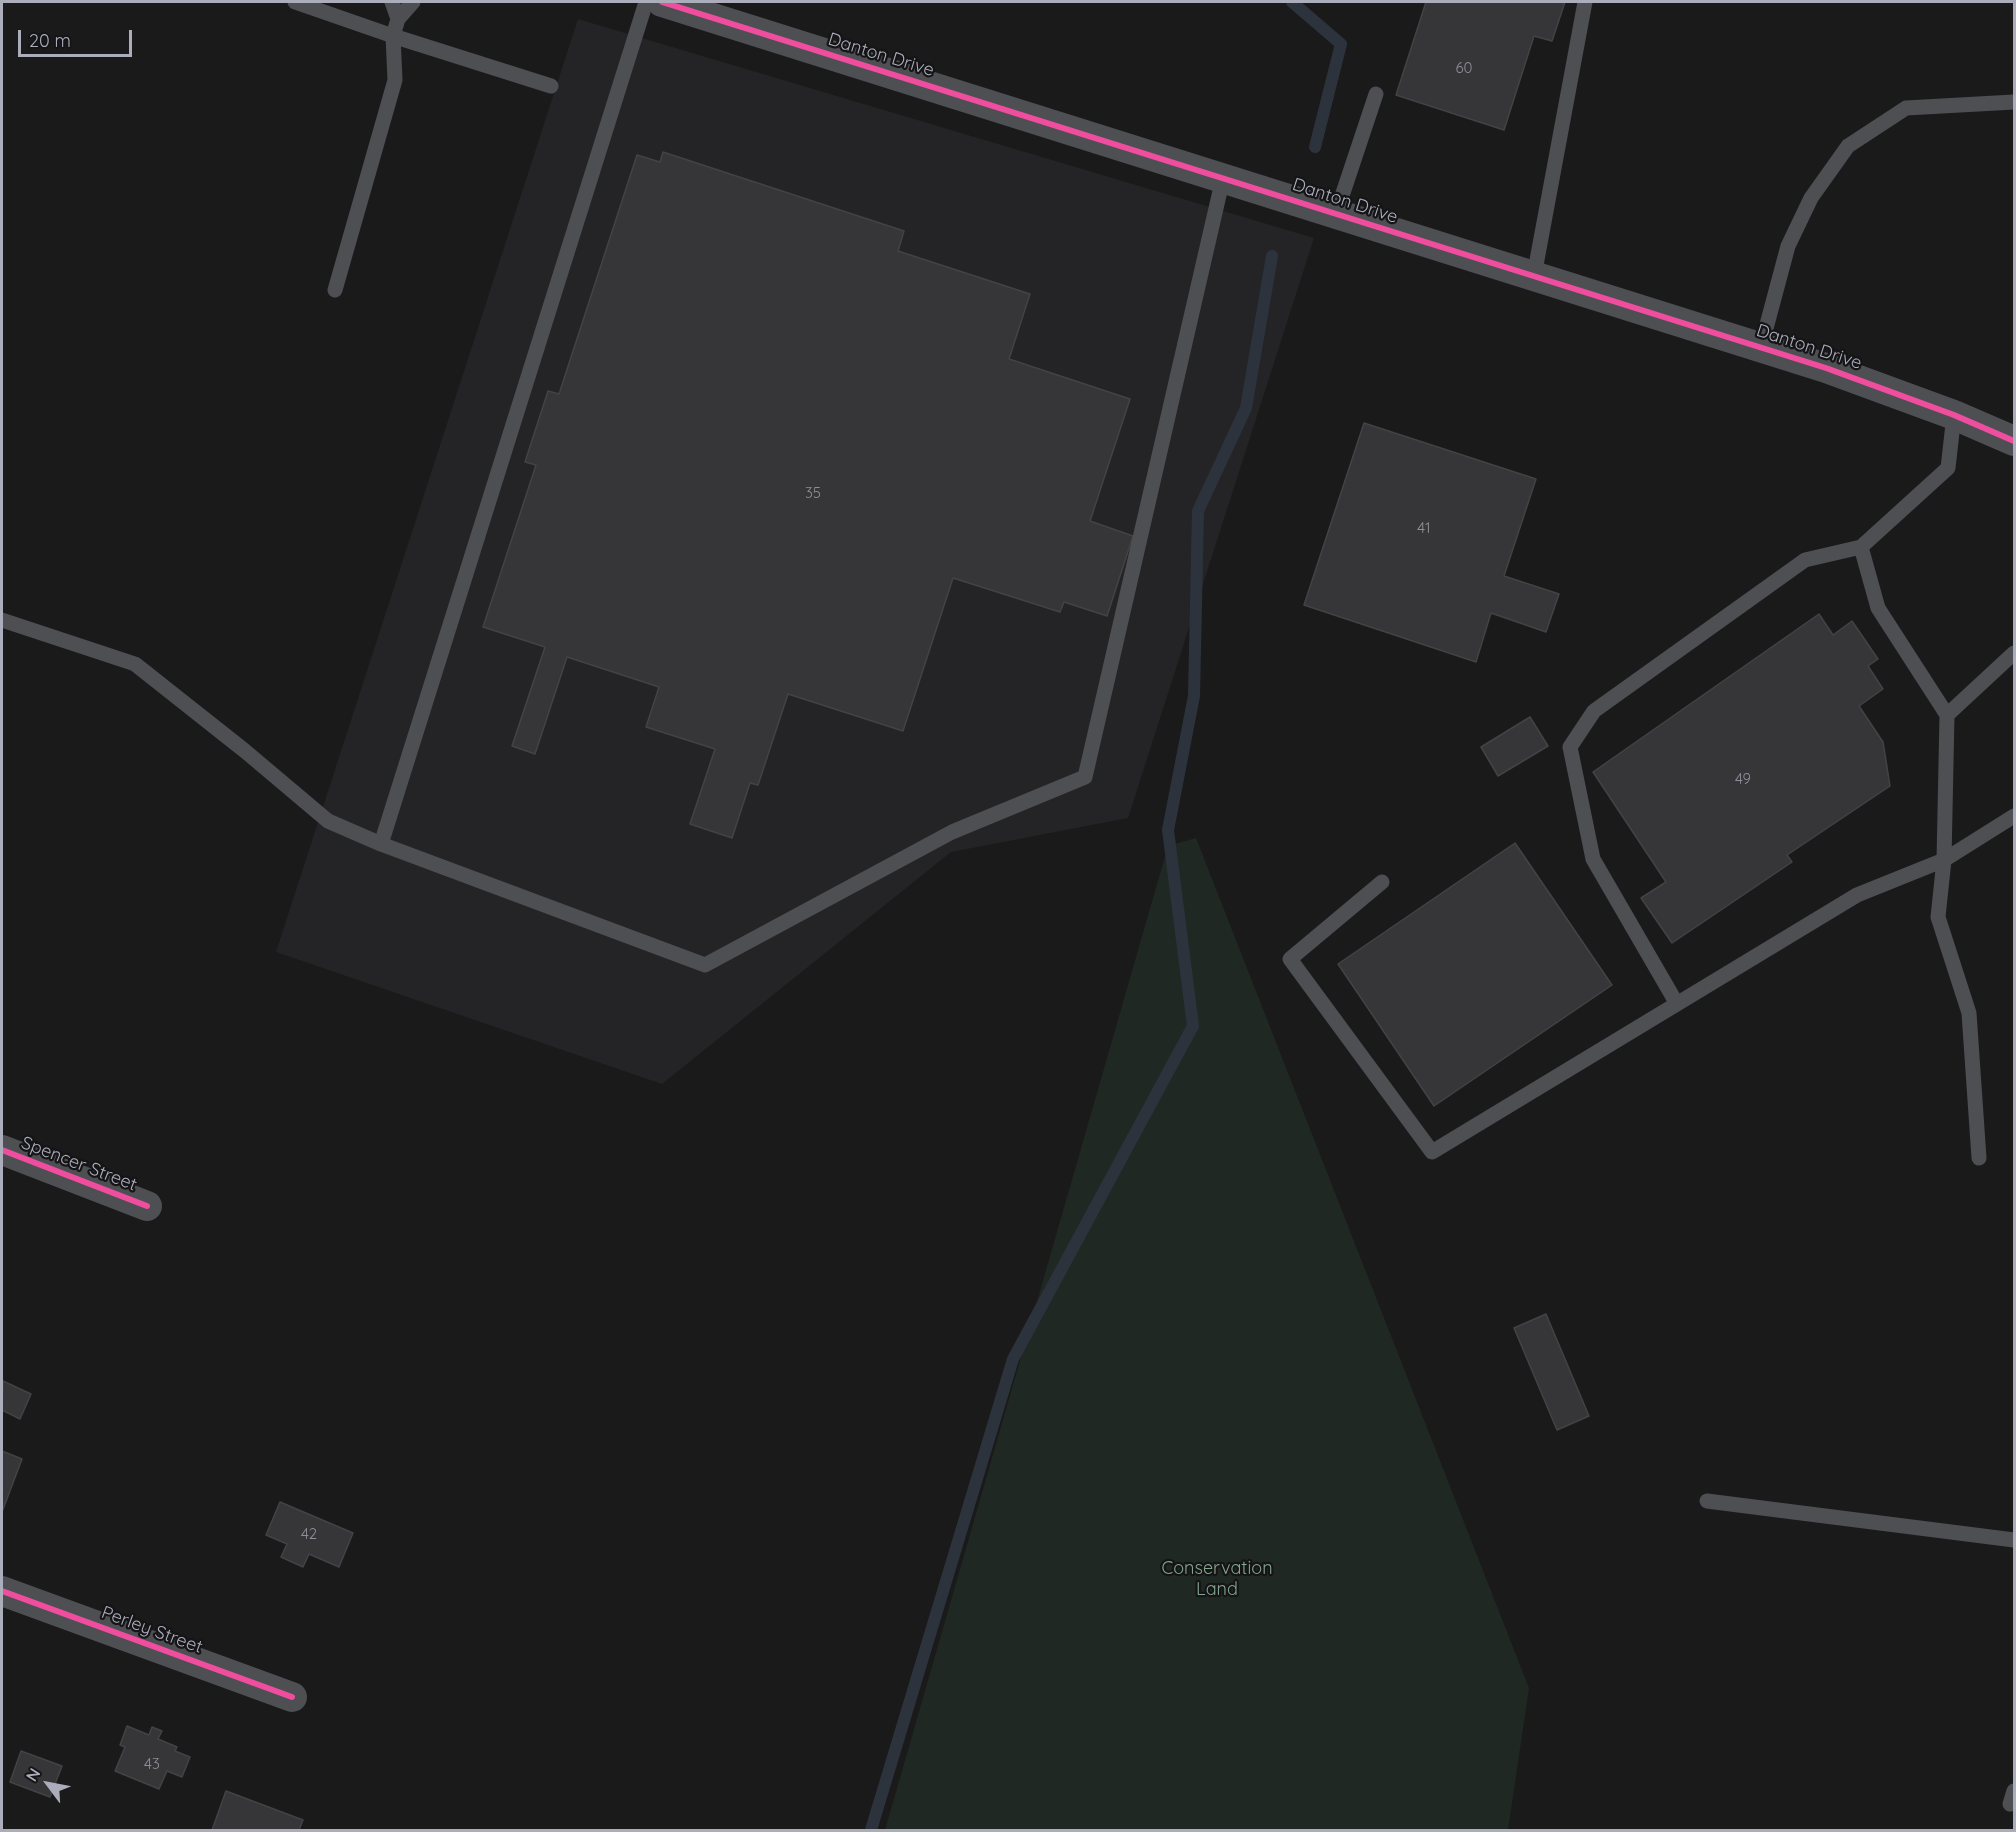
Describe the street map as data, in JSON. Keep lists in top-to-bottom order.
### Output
{
  "streets": {
    "street": ["Danton Drive", "Spencer Street", "Perley Street"]
  },
  "parks": ["Conservation Land"],
  "house_numbers": [
    "60",
    "35",
    "41",
    "49",
    "42",
    "43"
  ],
  "scale_bar": "20 m",
  "north": "top left"
}
